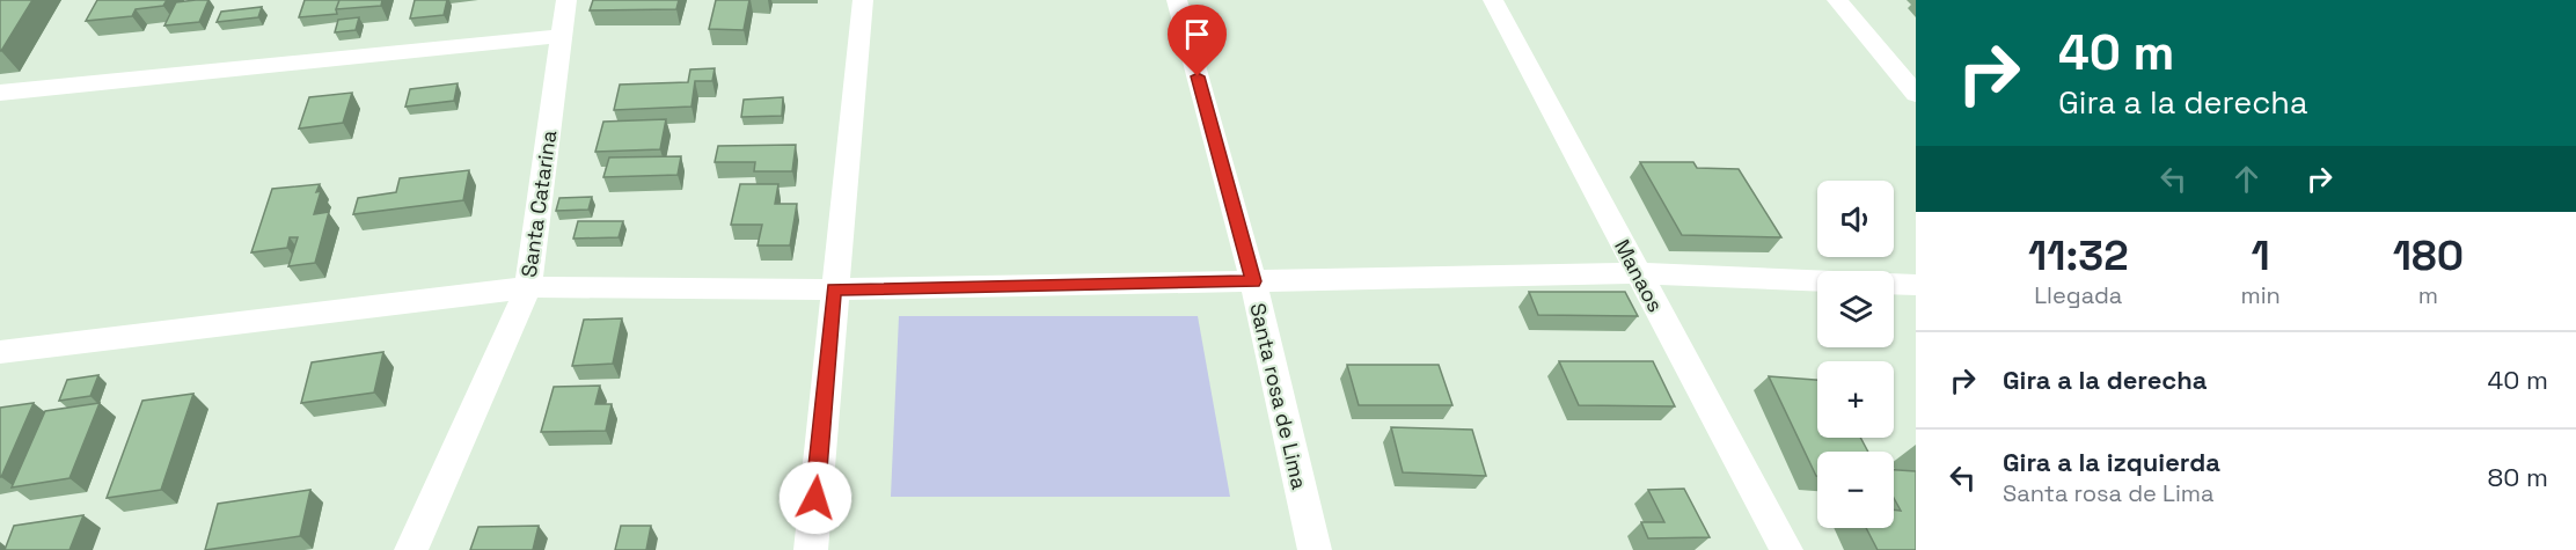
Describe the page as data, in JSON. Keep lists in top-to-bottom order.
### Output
{
  "streets": {
    "street": ["Santa Catarina", "Manaos", "Santa rosa de Lima"]
  },
  "page": {
    "turn": ["40 m", "Gira a la derecha"],
    "map_buttons": ["+", "−"],
    "eta": [
      "11:32",
      "Llegada",
      "1",
      "min",
      "180",
      "m"
    ],
    "list": [
      {
        "name": "Gira a la derecha",
        "value": "40 m"
      },
      {
        "name": "Gira a la izquierda",
        "note": "Santa rosa de Lima",
        "value": "80 m"
      }
    ]
  }
}
